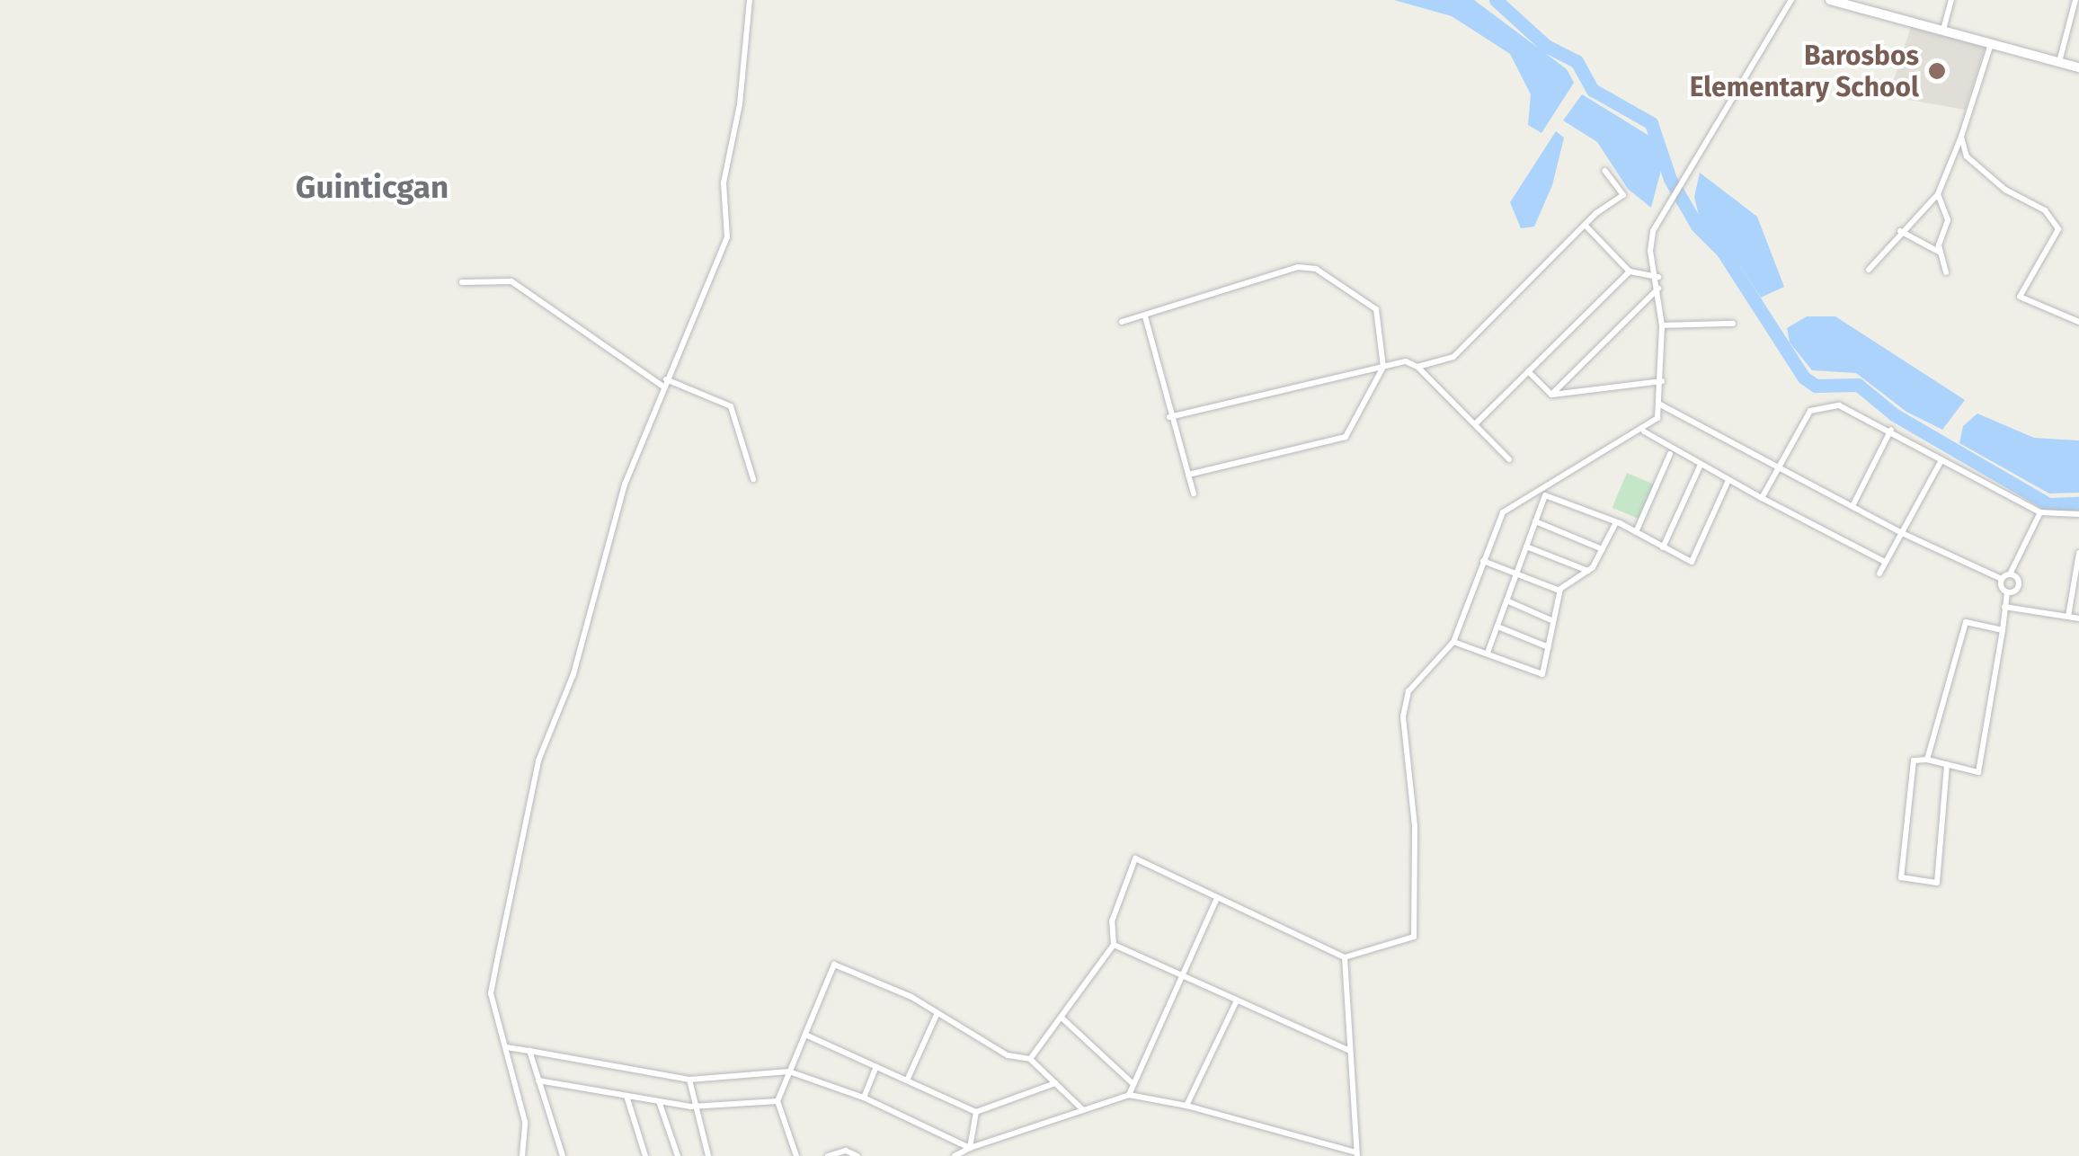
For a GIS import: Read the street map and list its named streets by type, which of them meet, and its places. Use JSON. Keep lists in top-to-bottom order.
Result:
{
  "districts": ["Guinticgan"],
  "places": ["Barosbos Elementary School"]
}
